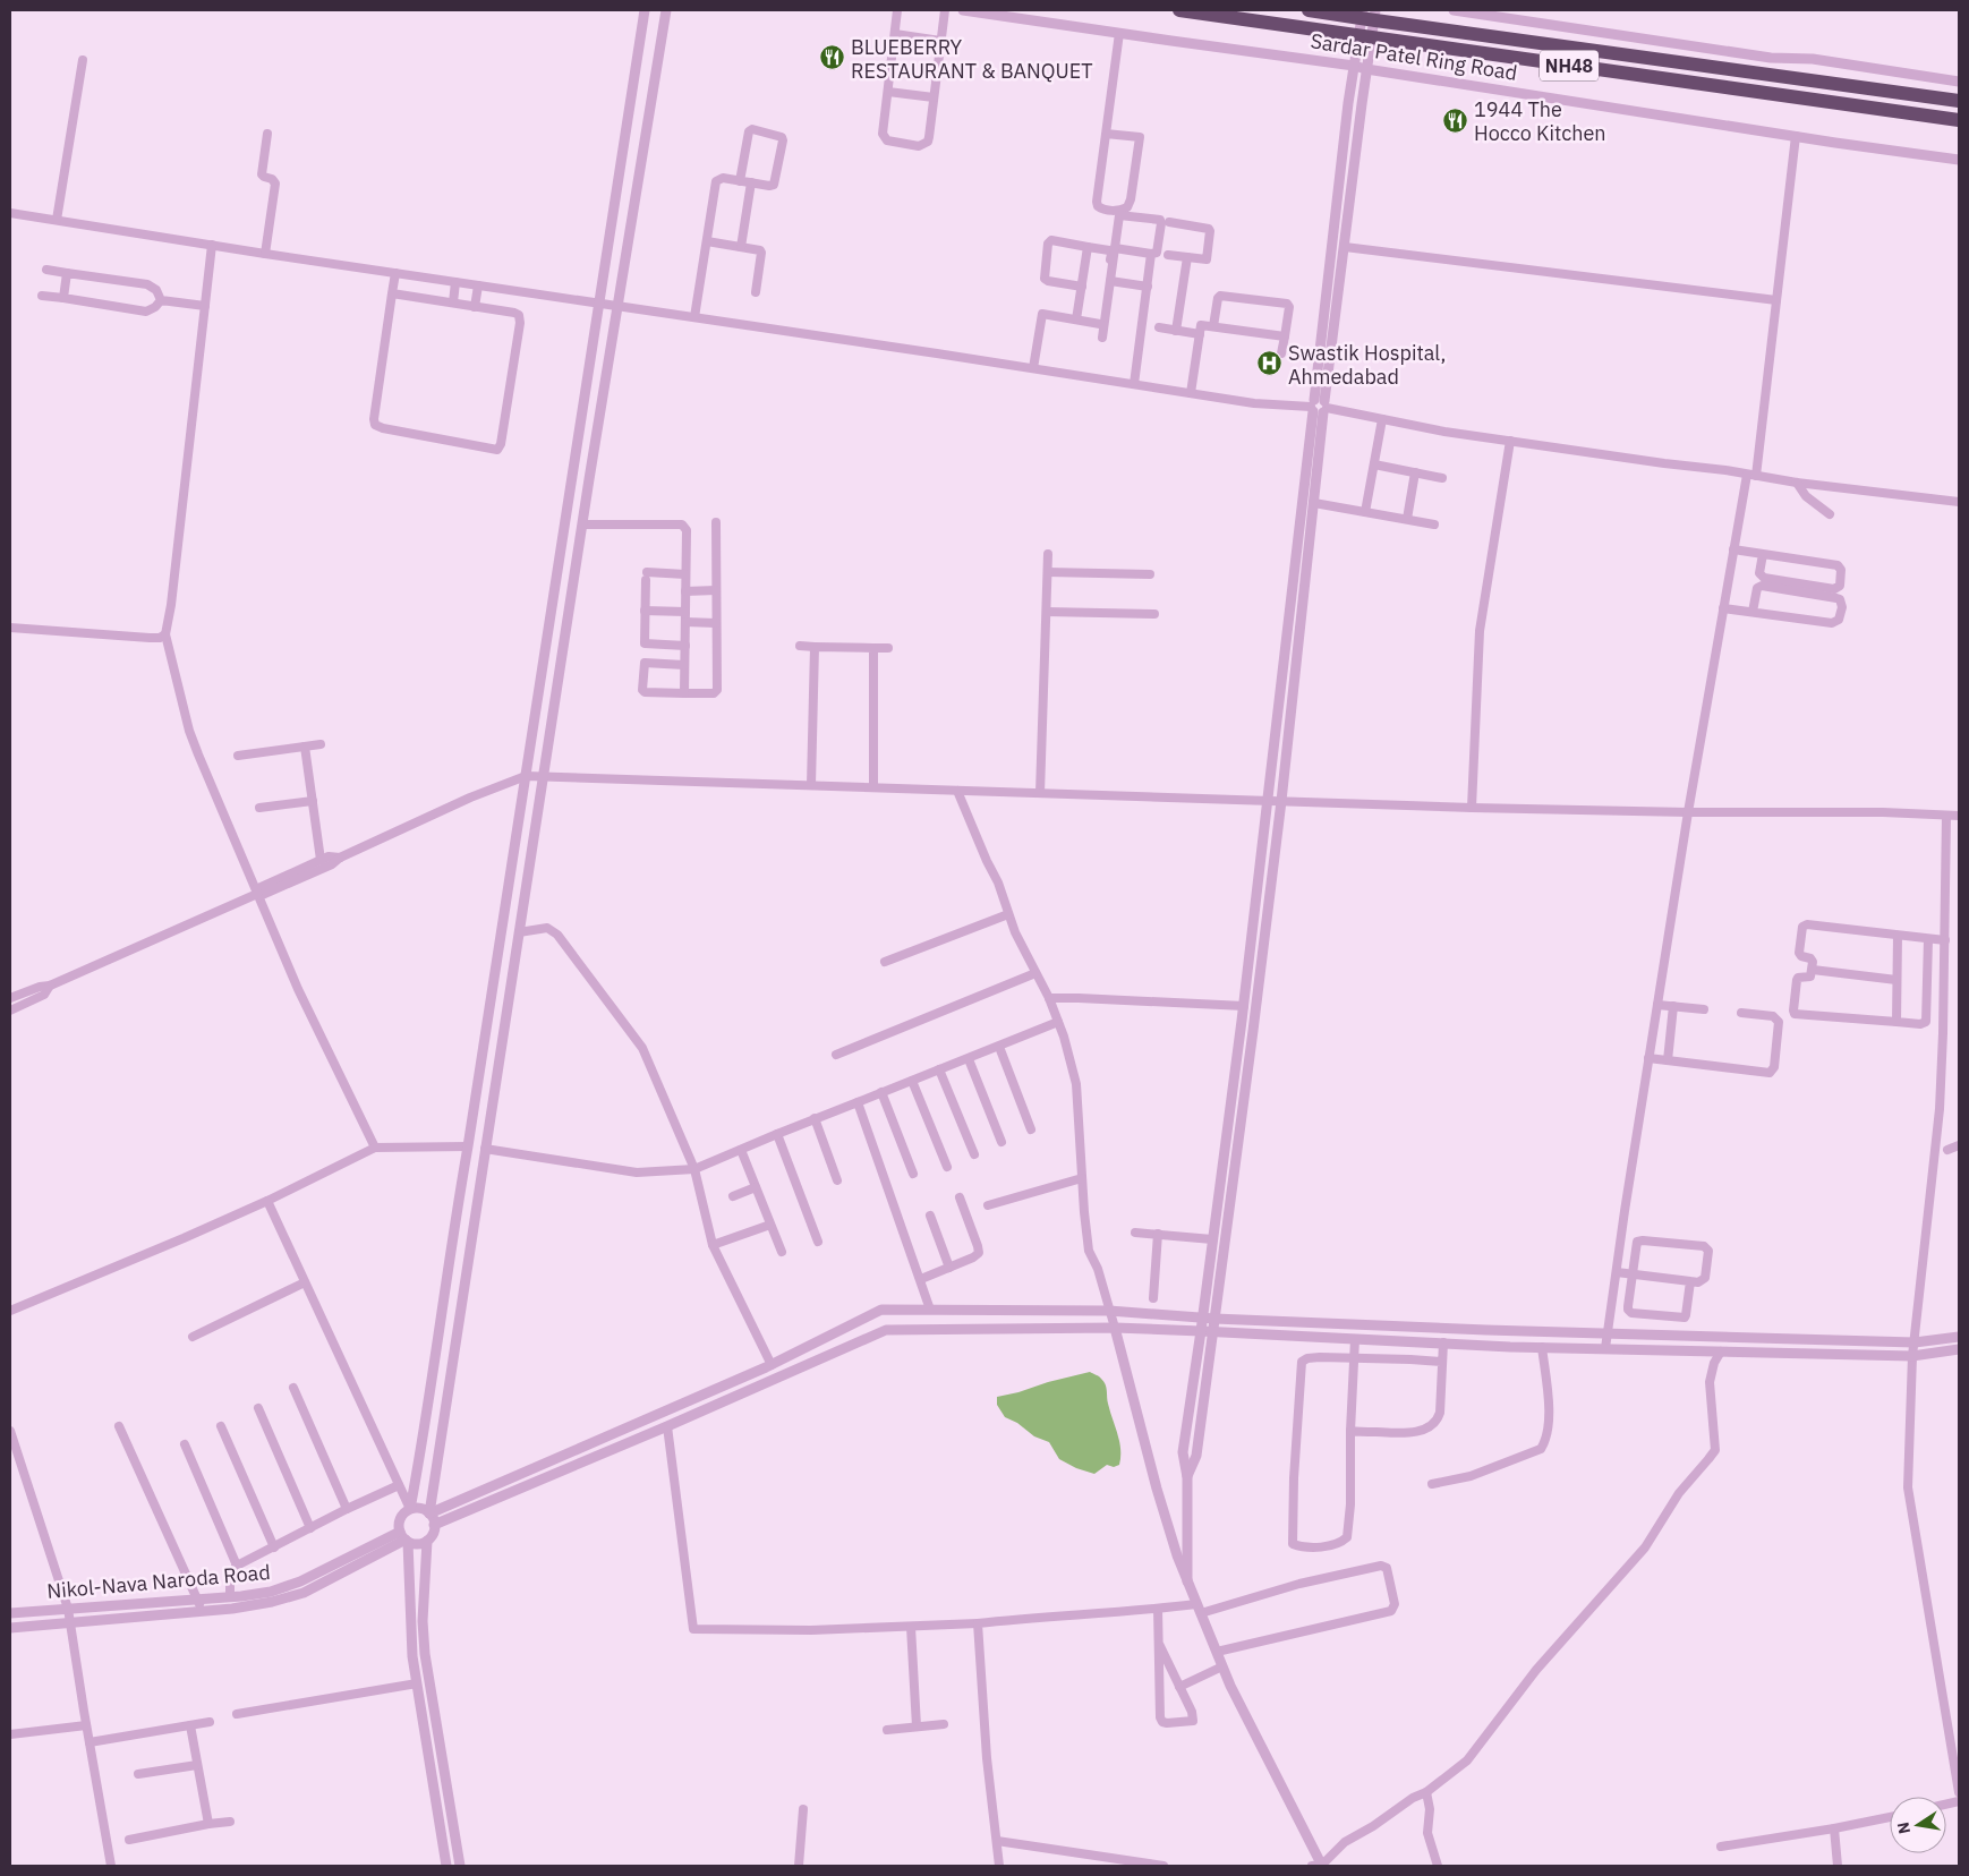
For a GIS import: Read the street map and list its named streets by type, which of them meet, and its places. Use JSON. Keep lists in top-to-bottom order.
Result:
{
  "streets": {
    "highway": ["Sardar Patel Ring Road", "NH48"],
    "street": ["Nikol-Nava Naroda Road"]
  },
  "places": {
    "restaurant": ["BLUEBERRY RESTAURANT & BANQUET", "1944 The Hocco Kitchen"],
    "hospital": ["Swastik Hospital, Ahmedabad"]
  },
  "north": "left"
}
